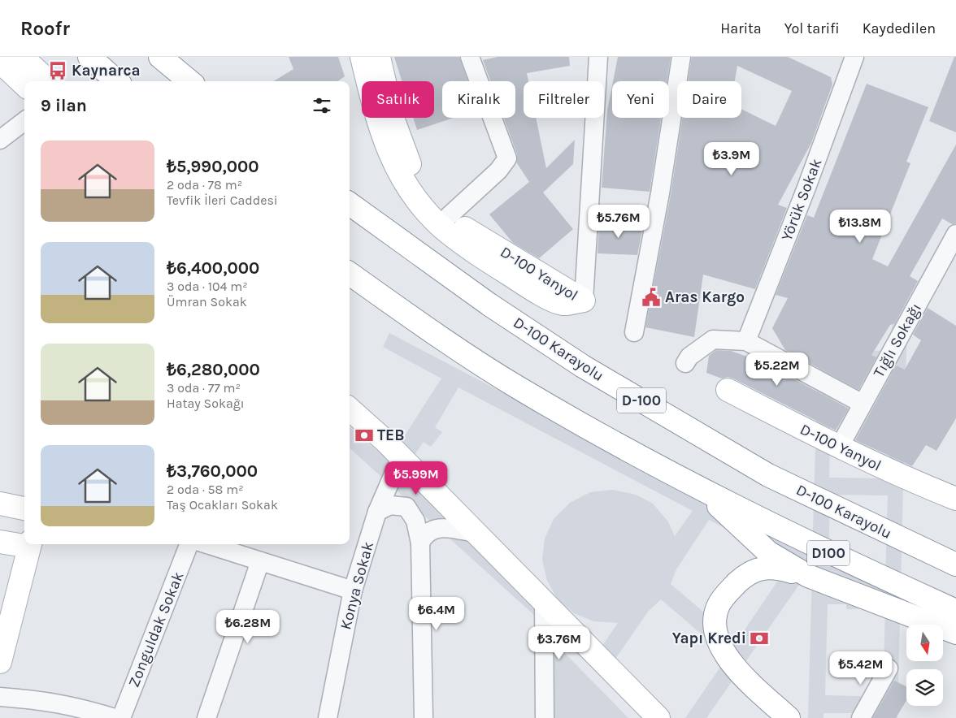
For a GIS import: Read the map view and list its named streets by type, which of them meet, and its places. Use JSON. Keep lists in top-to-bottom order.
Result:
{
  "streets": {
    "main road": [
      "D-100 Yanyol",
      "D-100 Karayolu",
      "D-100",
      "D100"
    ],
    "street": [
      "Yörük Sokak",
      "Tığlı Sokağı",
      "Konya Sokak",
      "Zonguldak Sokak"
    ]
  },
  "crossings": [
    ["D-100 Yanyol", "Tığlı Sokağı"]
  ],
  "places": {
    "bus stop": ["Kaynarca"],
    "public building": ["Aras Kargo"],
    "bank": ["TEB", "Yapı Kredi"]
  },
  "north": "bottom",
  "page": {
    "header": "Roofr",
    "nav": ["Harita", "Yol tarifi", "Kaydedilen"],
    "chip": [
      "Satılık",
      "Kiralık",
      "Filtreler",
      "Yeni",
      "Daire"
    ],
    "heading": "9 ilan",
    "list": [
      {
        "name": "₺5,990,000",
        "note": "2 oda · 78 m² · Tevfik İleri Caddesi"
      },
      {
        "name": "₺6,400,000",
        "note": "3 oda · 104 m² · Ümran Sokak"
      },
      {
        "name": "₺6,280,000",
        "note": "3 oda · 77 m² · Hatay Sokağı"
      },
      {
        "name": "₺3,760,000",
        "note": "2 oda · 58 m² · Taş Ocakları Sokak"
      }
    ],
    "price": [
      "₺3.9M",
      "₺5.76M",
      "₺13.8M",
      "₺5.22M",
      "₺5.99M",
      "₺6.4M",
      "₺6.28M",
      "₺3.76M",
      "₺5.42M"
    ]
  }
}
